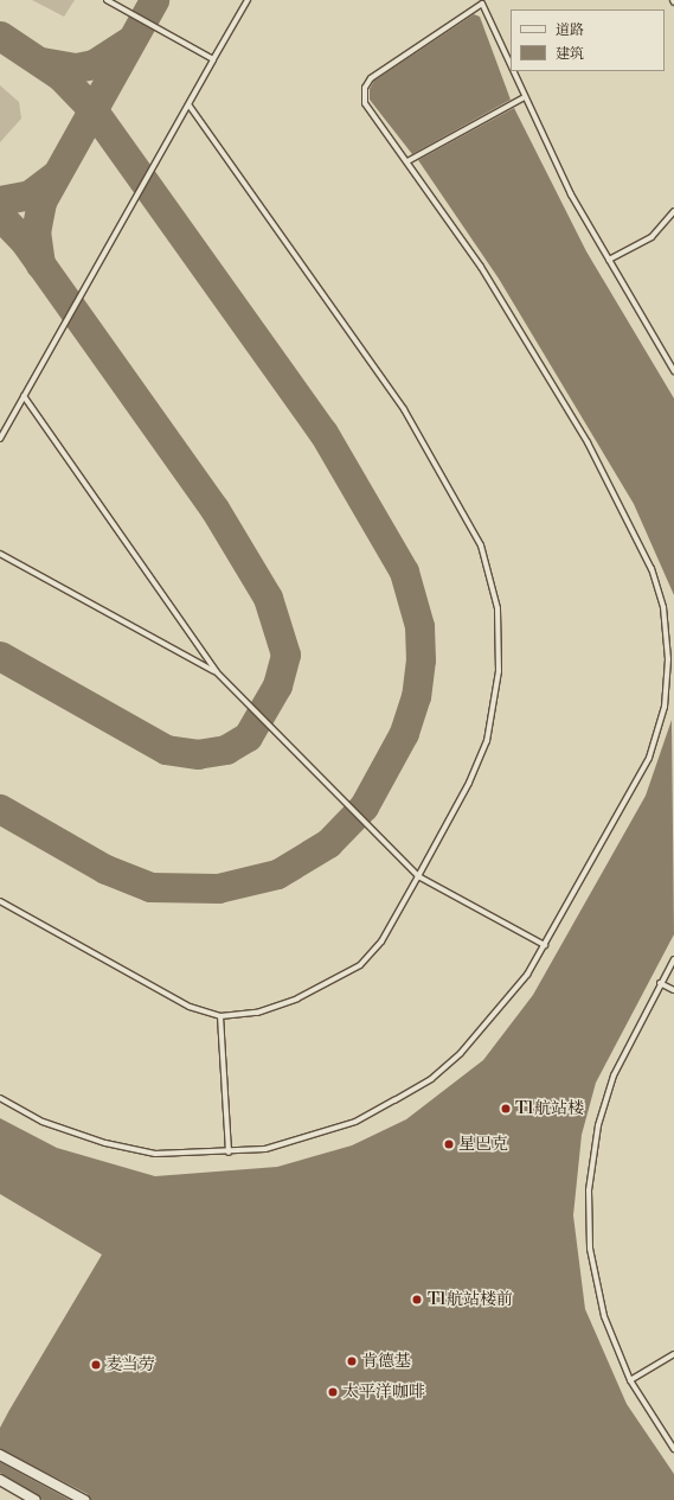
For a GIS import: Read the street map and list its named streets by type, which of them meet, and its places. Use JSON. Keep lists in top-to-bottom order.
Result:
{
  "places": [
    "T1航站楼",
    "星巴克",
    "T1航站楼前",
    "肯德基",
    "麦当劳",
    "太平洋咖啡"
  ],
  "legend": ["道路", "建筑"]
}
